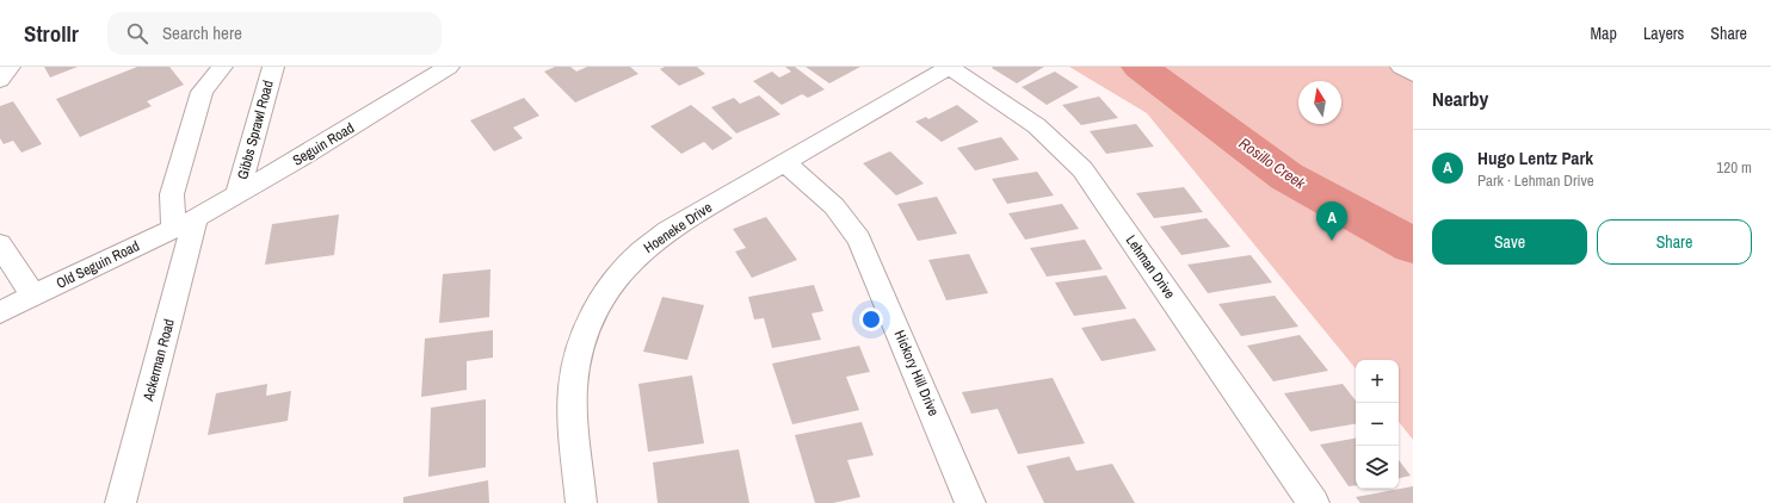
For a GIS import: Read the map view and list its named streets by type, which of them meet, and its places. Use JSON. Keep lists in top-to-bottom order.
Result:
{
  "streets": {
    "street": [
      "Gibbs Sprawl Road",
      "Seguin Road",
      "Hoeneke Drive",
      "Old Seguin Road",
      "Lehman Drive",
      "Ackerman Road",
      "Hickory Hill Drive"
    ]
  },
  "crossings": [
    ["Gibbs Sprawl Road", "Seguin Road"],
    ["Seguin Road", "Old Seguin Road"],
    ["Seguin Road", "Ackerman Road"],
    ["Hoeneke Drive", "Lehman Drive"],
    ["Hoeneke Drive", "Hickory Hill Drive"],
    ["Old Seguin Road", "Ackerman Road"]
  ],
  "water": ["Rosillo Creek"],
  "north": "top",
  "page": {
    "header": "Strollr",
    "search": "Search here",
    "nav": ["Map", "Layers", "Share"],
    "heading": "Nearby",
    "list": [
      {
        "mark": "A",
        "name": "Hugo Lentz Park",
        "note": "Park · Lehman Drive",
        "value": "120 m"
      }
    ],
    "pins": "A",
    "buttons": ["Save", "Share"],
    "map_buttons": ["+", "−"]
  }
}
